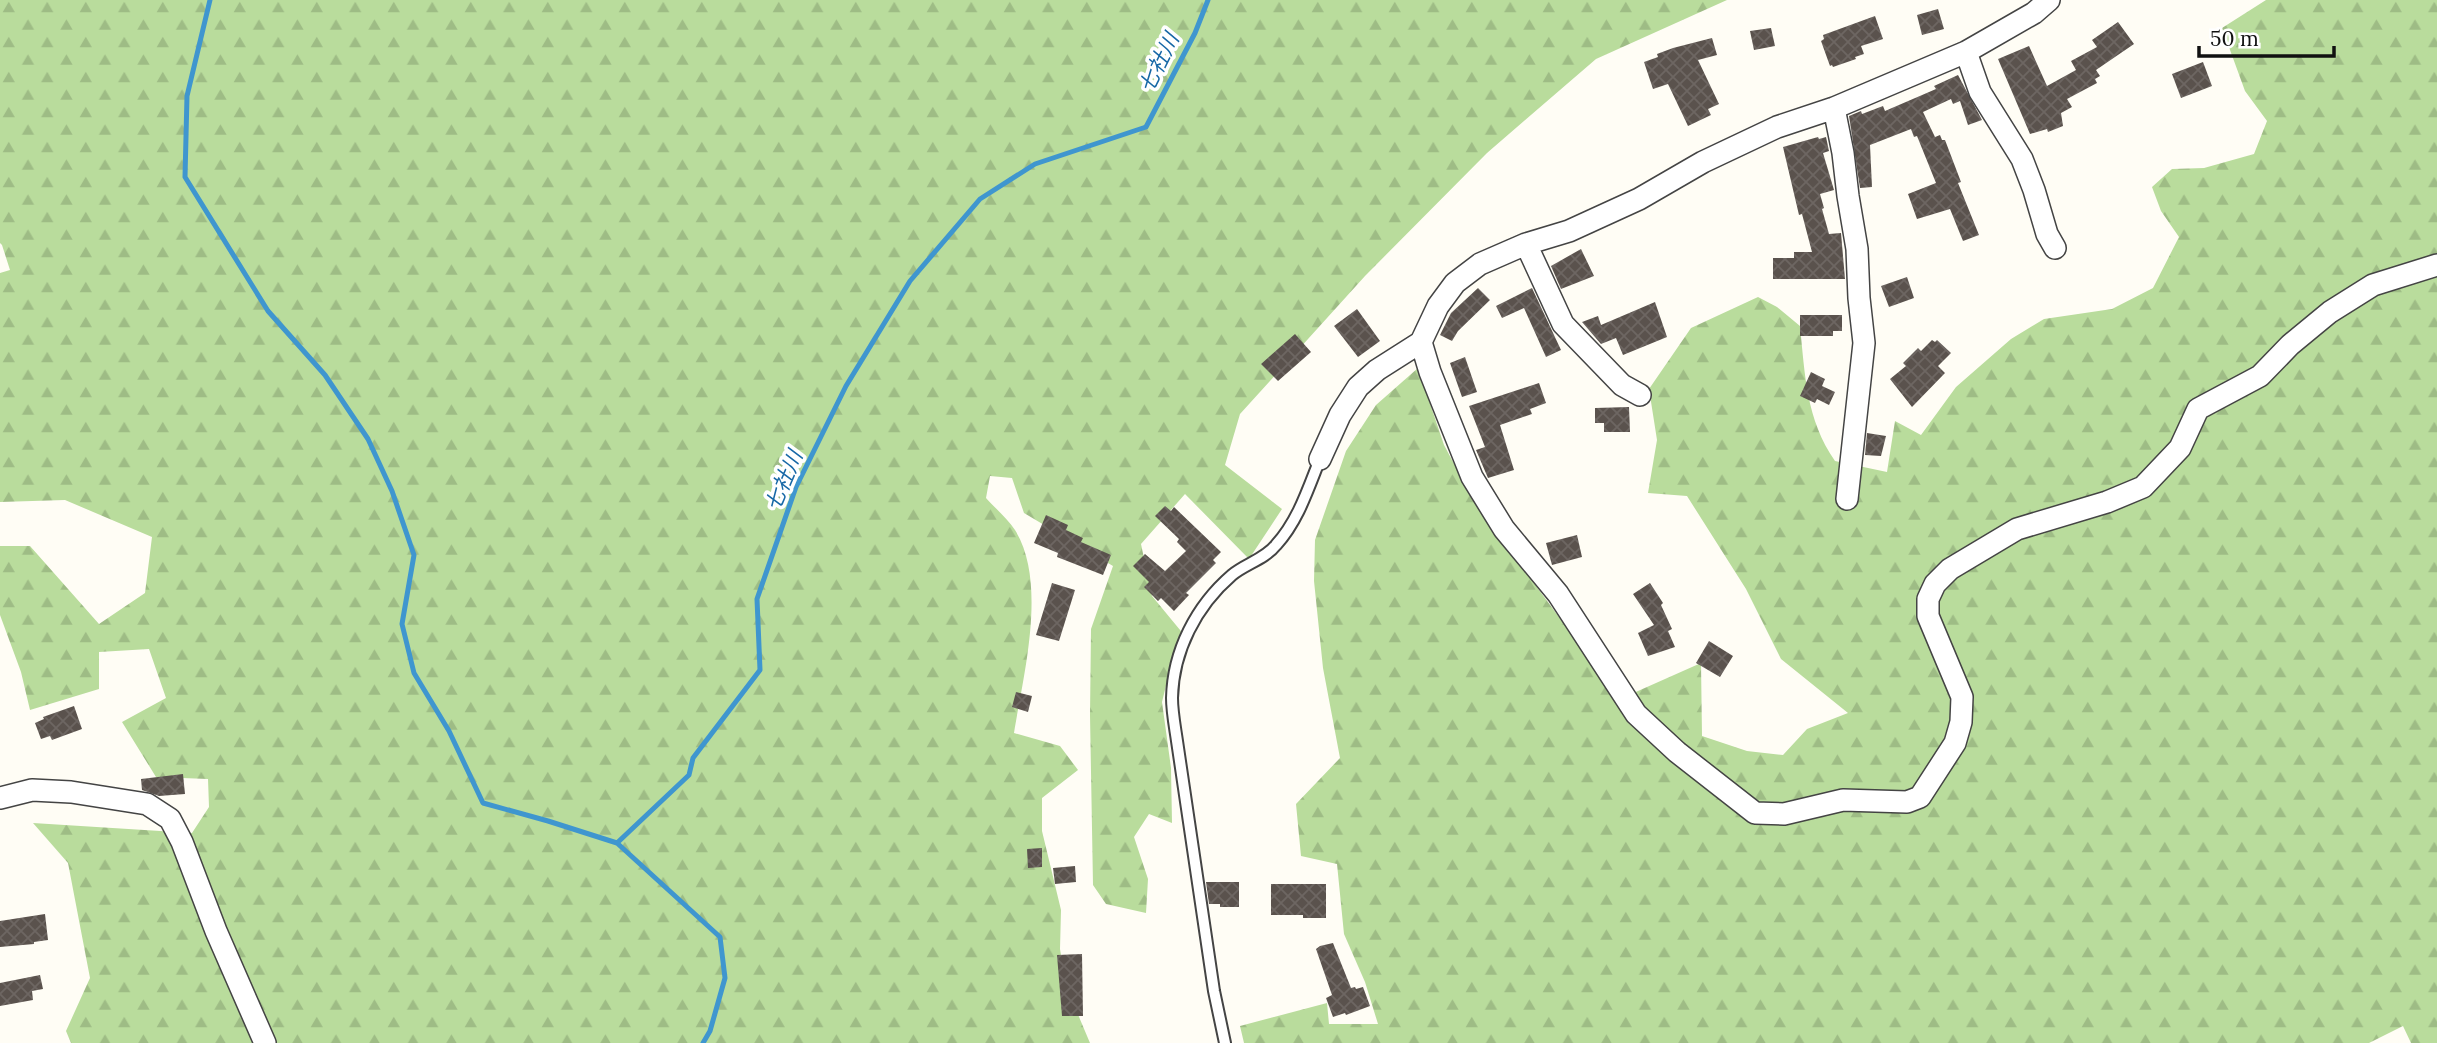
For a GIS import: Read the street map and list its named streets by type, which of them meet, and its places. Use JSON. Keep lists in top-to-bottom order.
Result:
{
  "water": ["七社川"],
  "scale_bar": "50 m"
}
